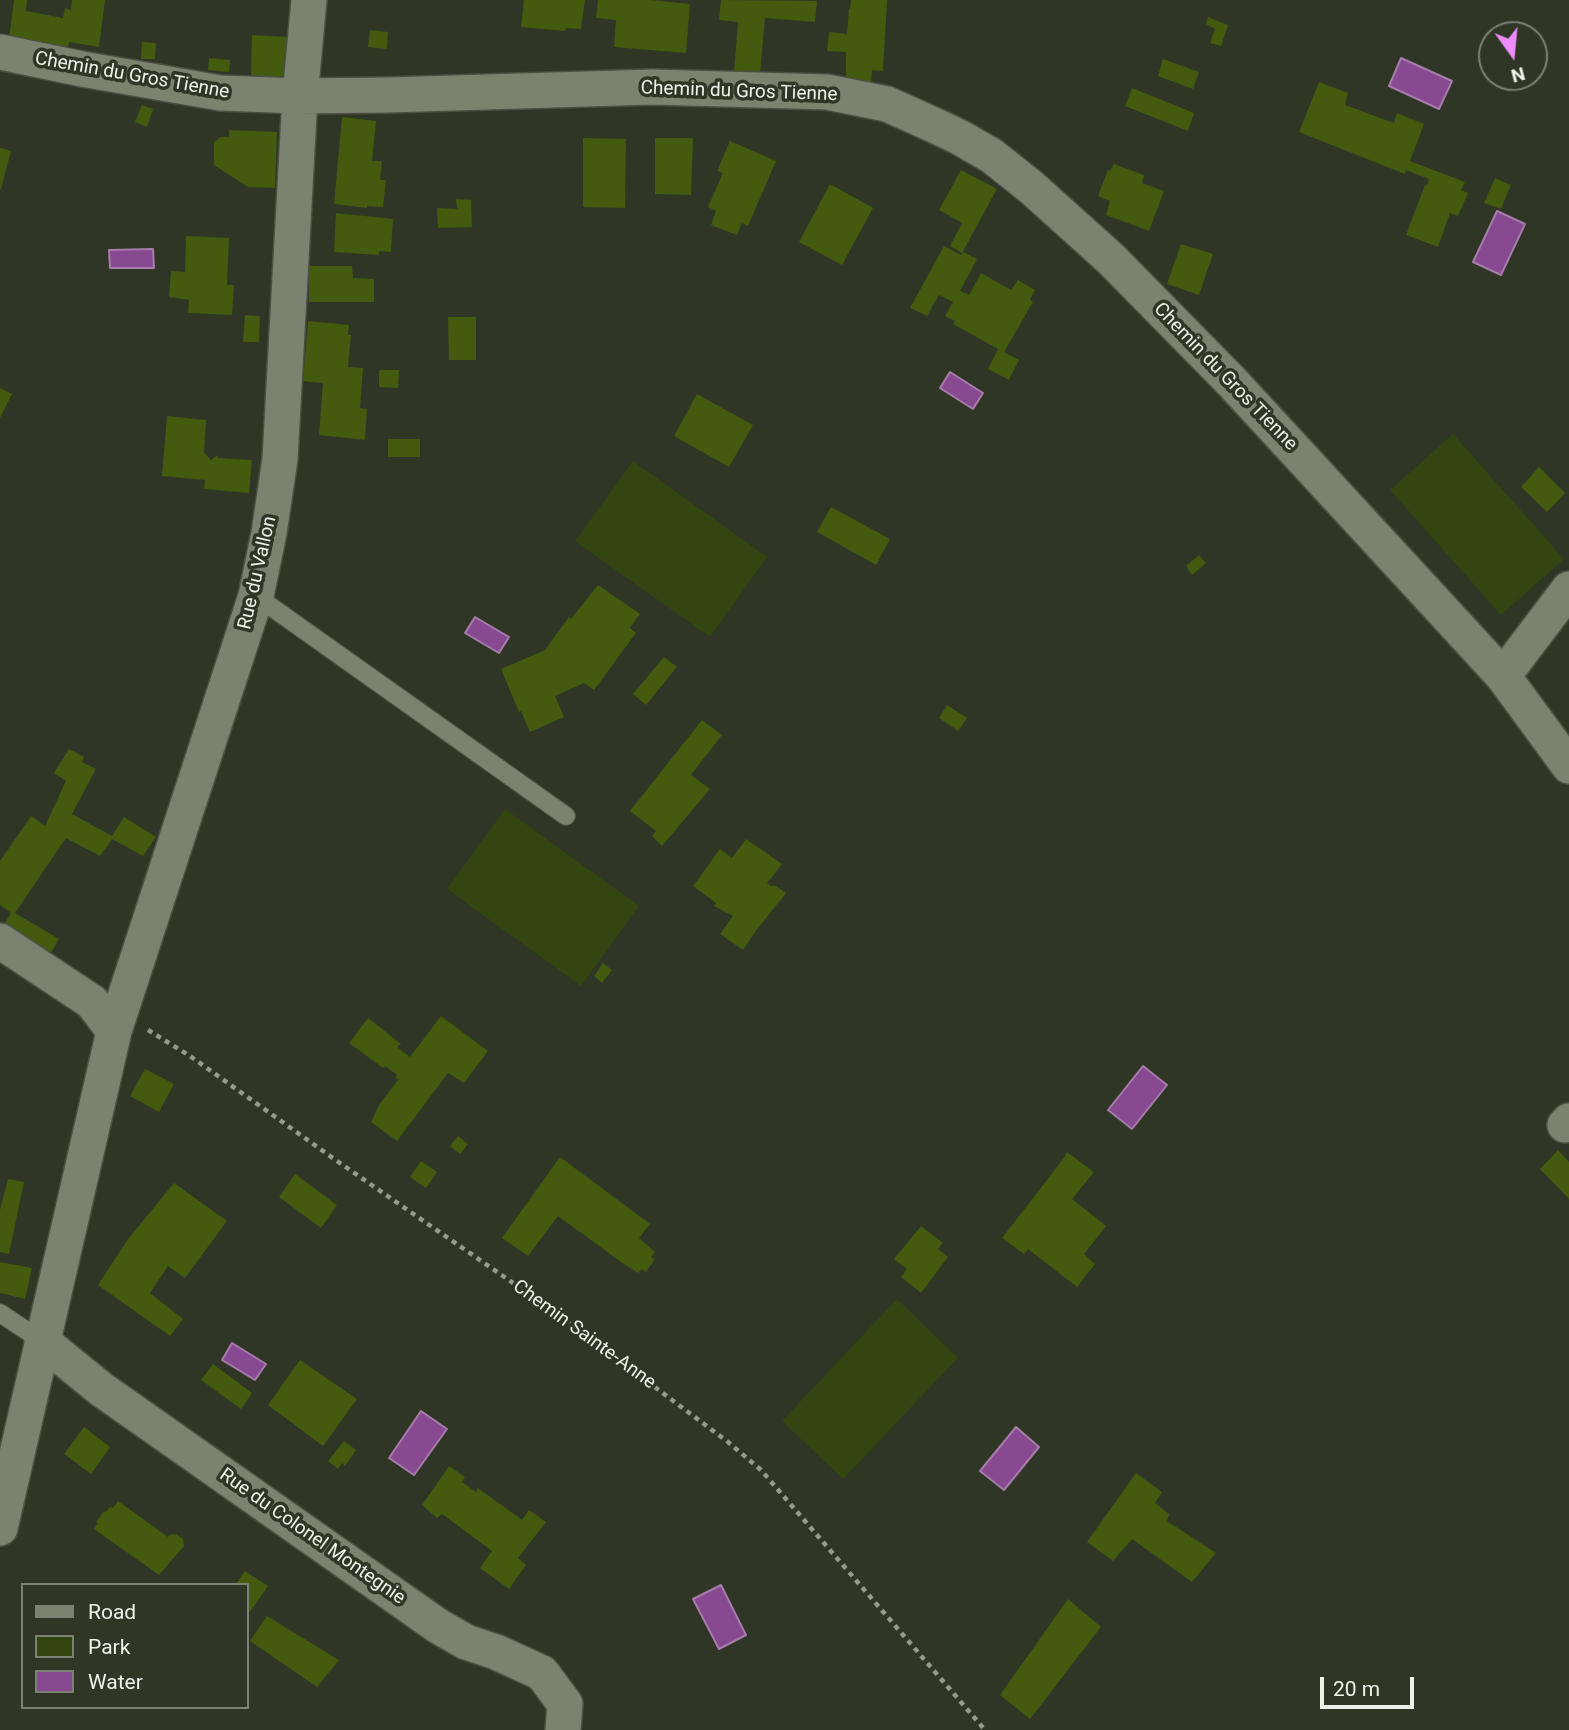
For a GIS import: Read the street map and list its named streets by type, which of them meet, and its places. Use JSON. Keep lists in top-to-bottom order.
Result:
{
  "streets": {
    "street": ["Chemin du Gros Tienne", "Rue du Vallon", "Rue du Colonel Montegnie"],
    "path": ["Chemin Sainte-Anne"]
  },
  "crossings": [
    ["Chemin du Gros Tienne", "Rue du Vallon"],
    ["Rue du Vallon", "Chemin Sainte-Anne"]
  ],
  "legend": ["Road", "Park", "Water"],
  "scale_bar": "20 m",
  "north": "bottom"
}
